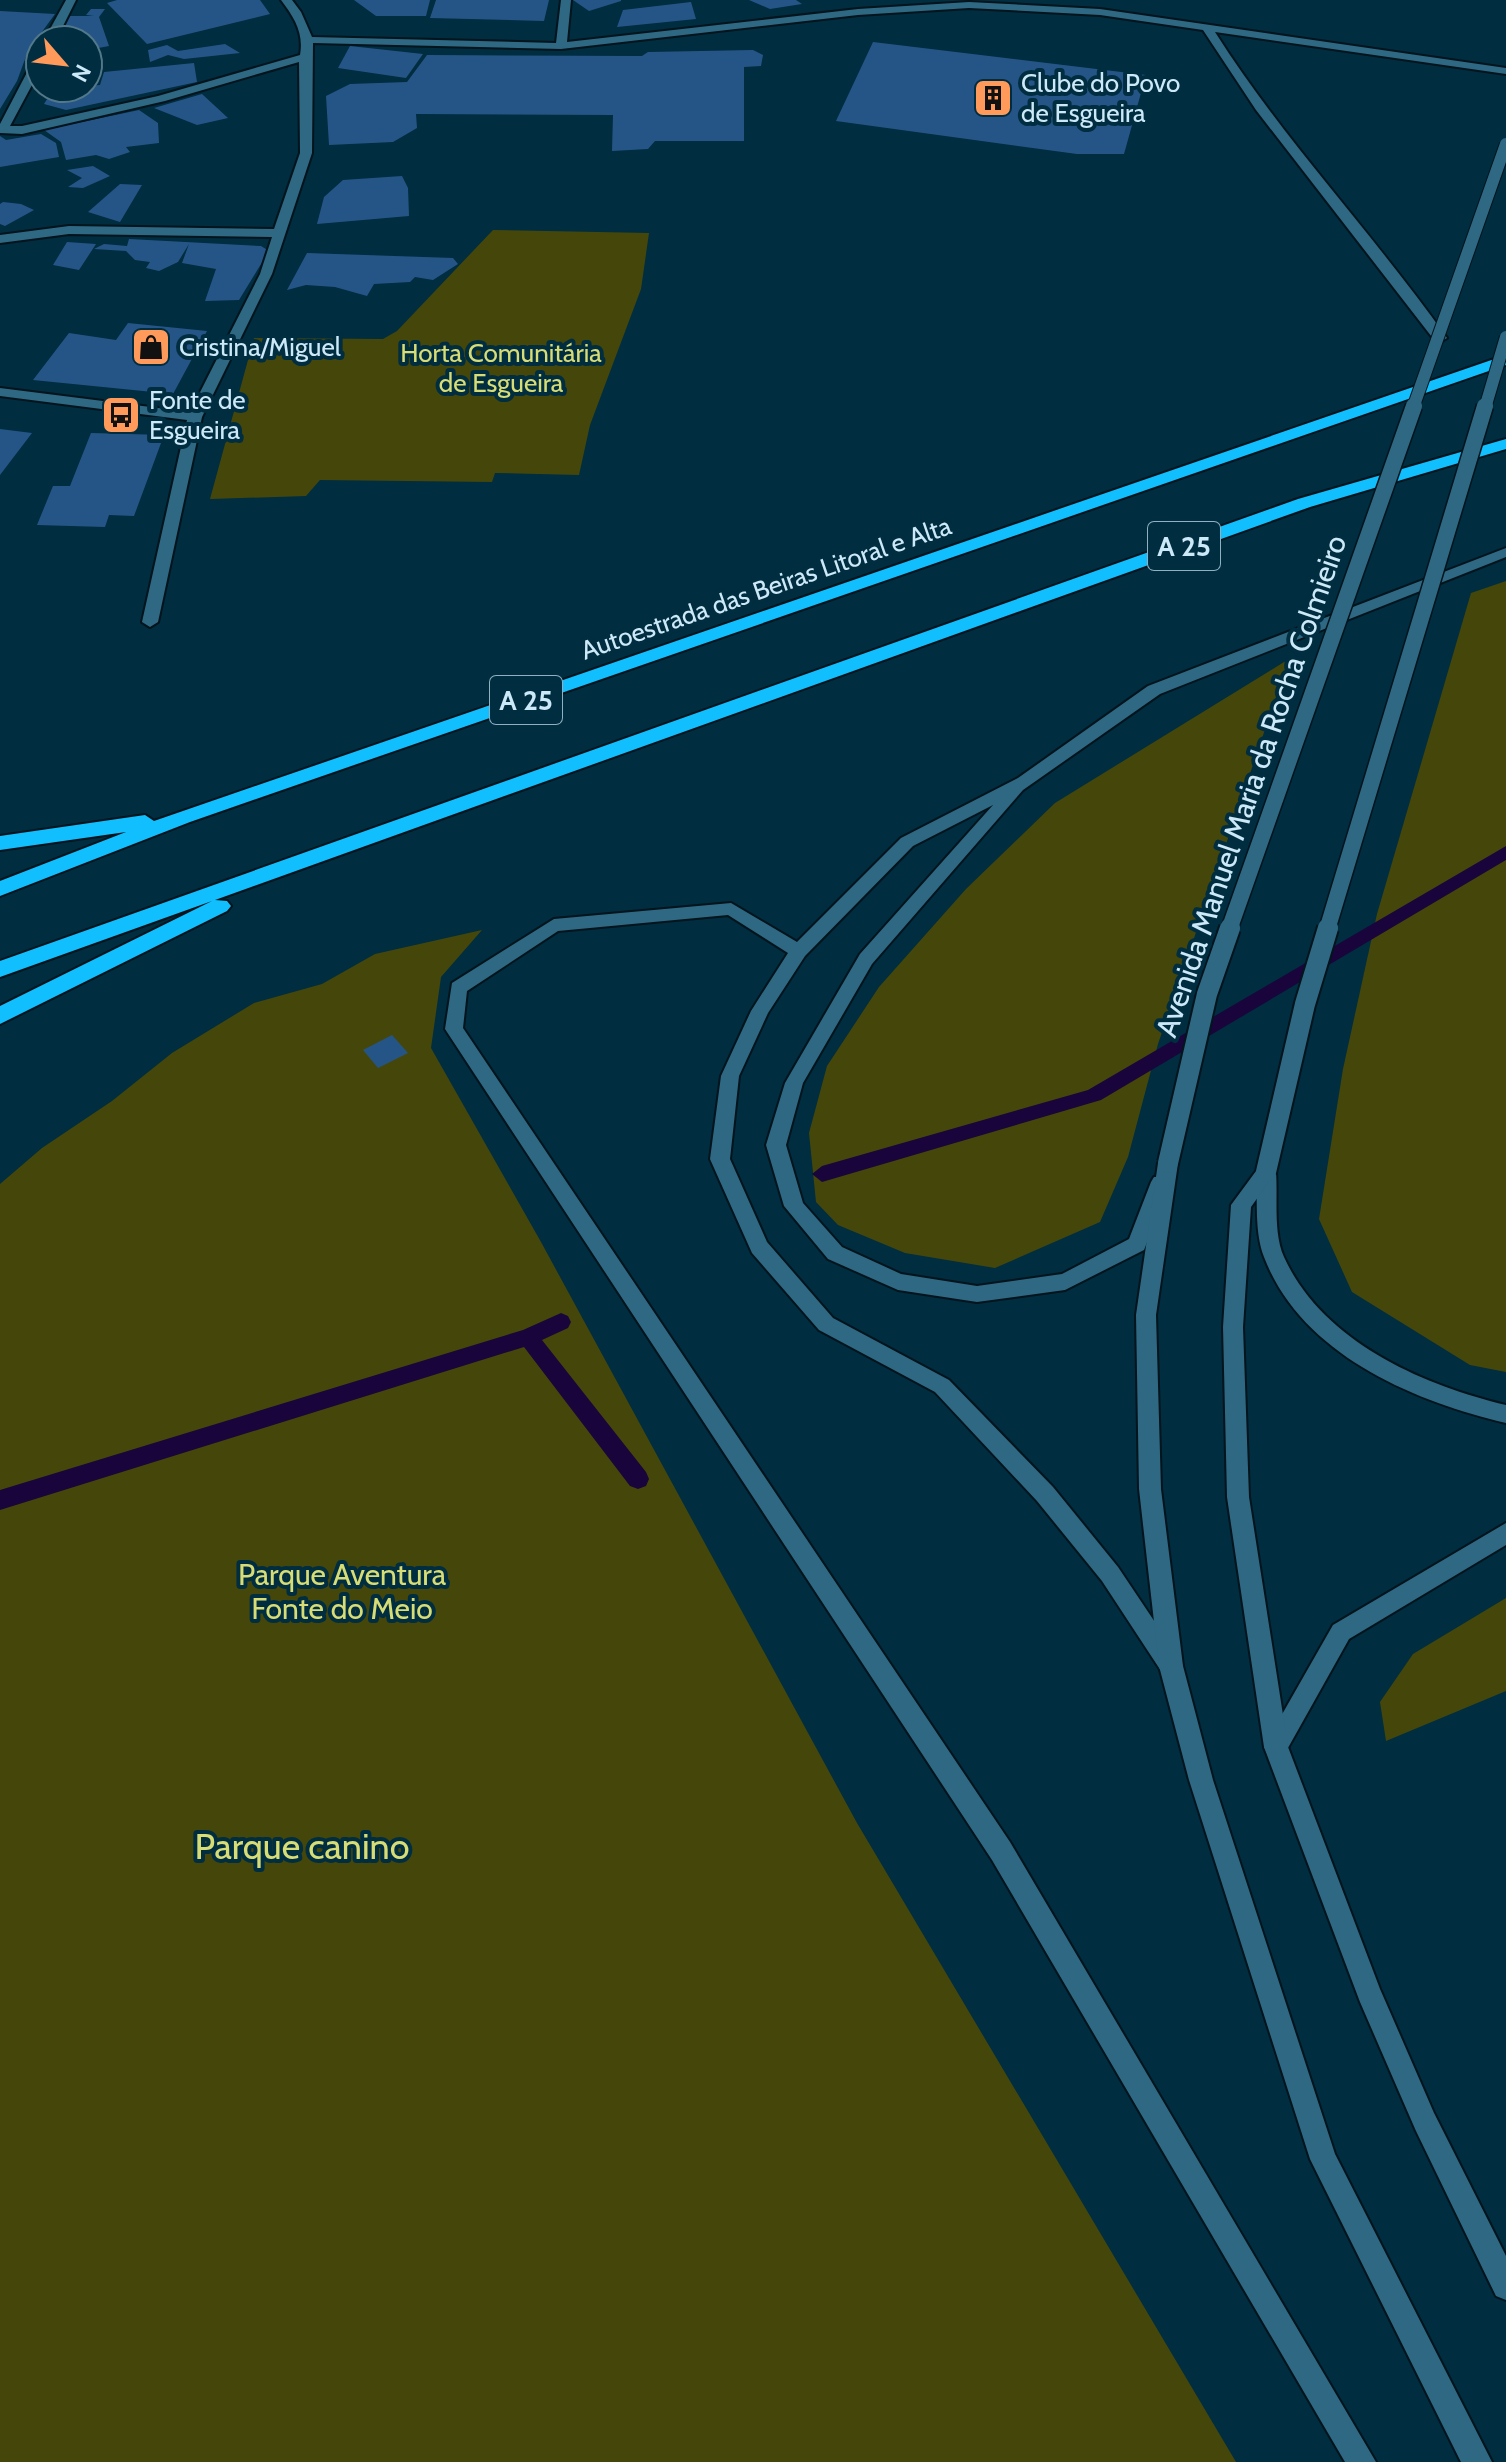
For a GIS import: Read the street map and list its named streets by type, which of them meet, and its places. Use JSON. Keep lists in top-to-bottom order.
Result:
{
  "streets": {
    "highway": ["A 25", "Autoestrada das Beiras Litoral e Alta"],
    "street": ["Avenida Manuel Maria da Rocha Colmieiro"]
  },
  "parks": ["Horta Comunitária de Esgueira", "Parque Aventura Fonte do Meio", "Parque canino"],
  "places": {
    "building": ["Clube do Povo de Esgueira"],
    "shop": ["Cristina/Miguel"],
    "bus stop": ["Fonte de Esgueira"]
  },
  "north": "bottom right"
}
